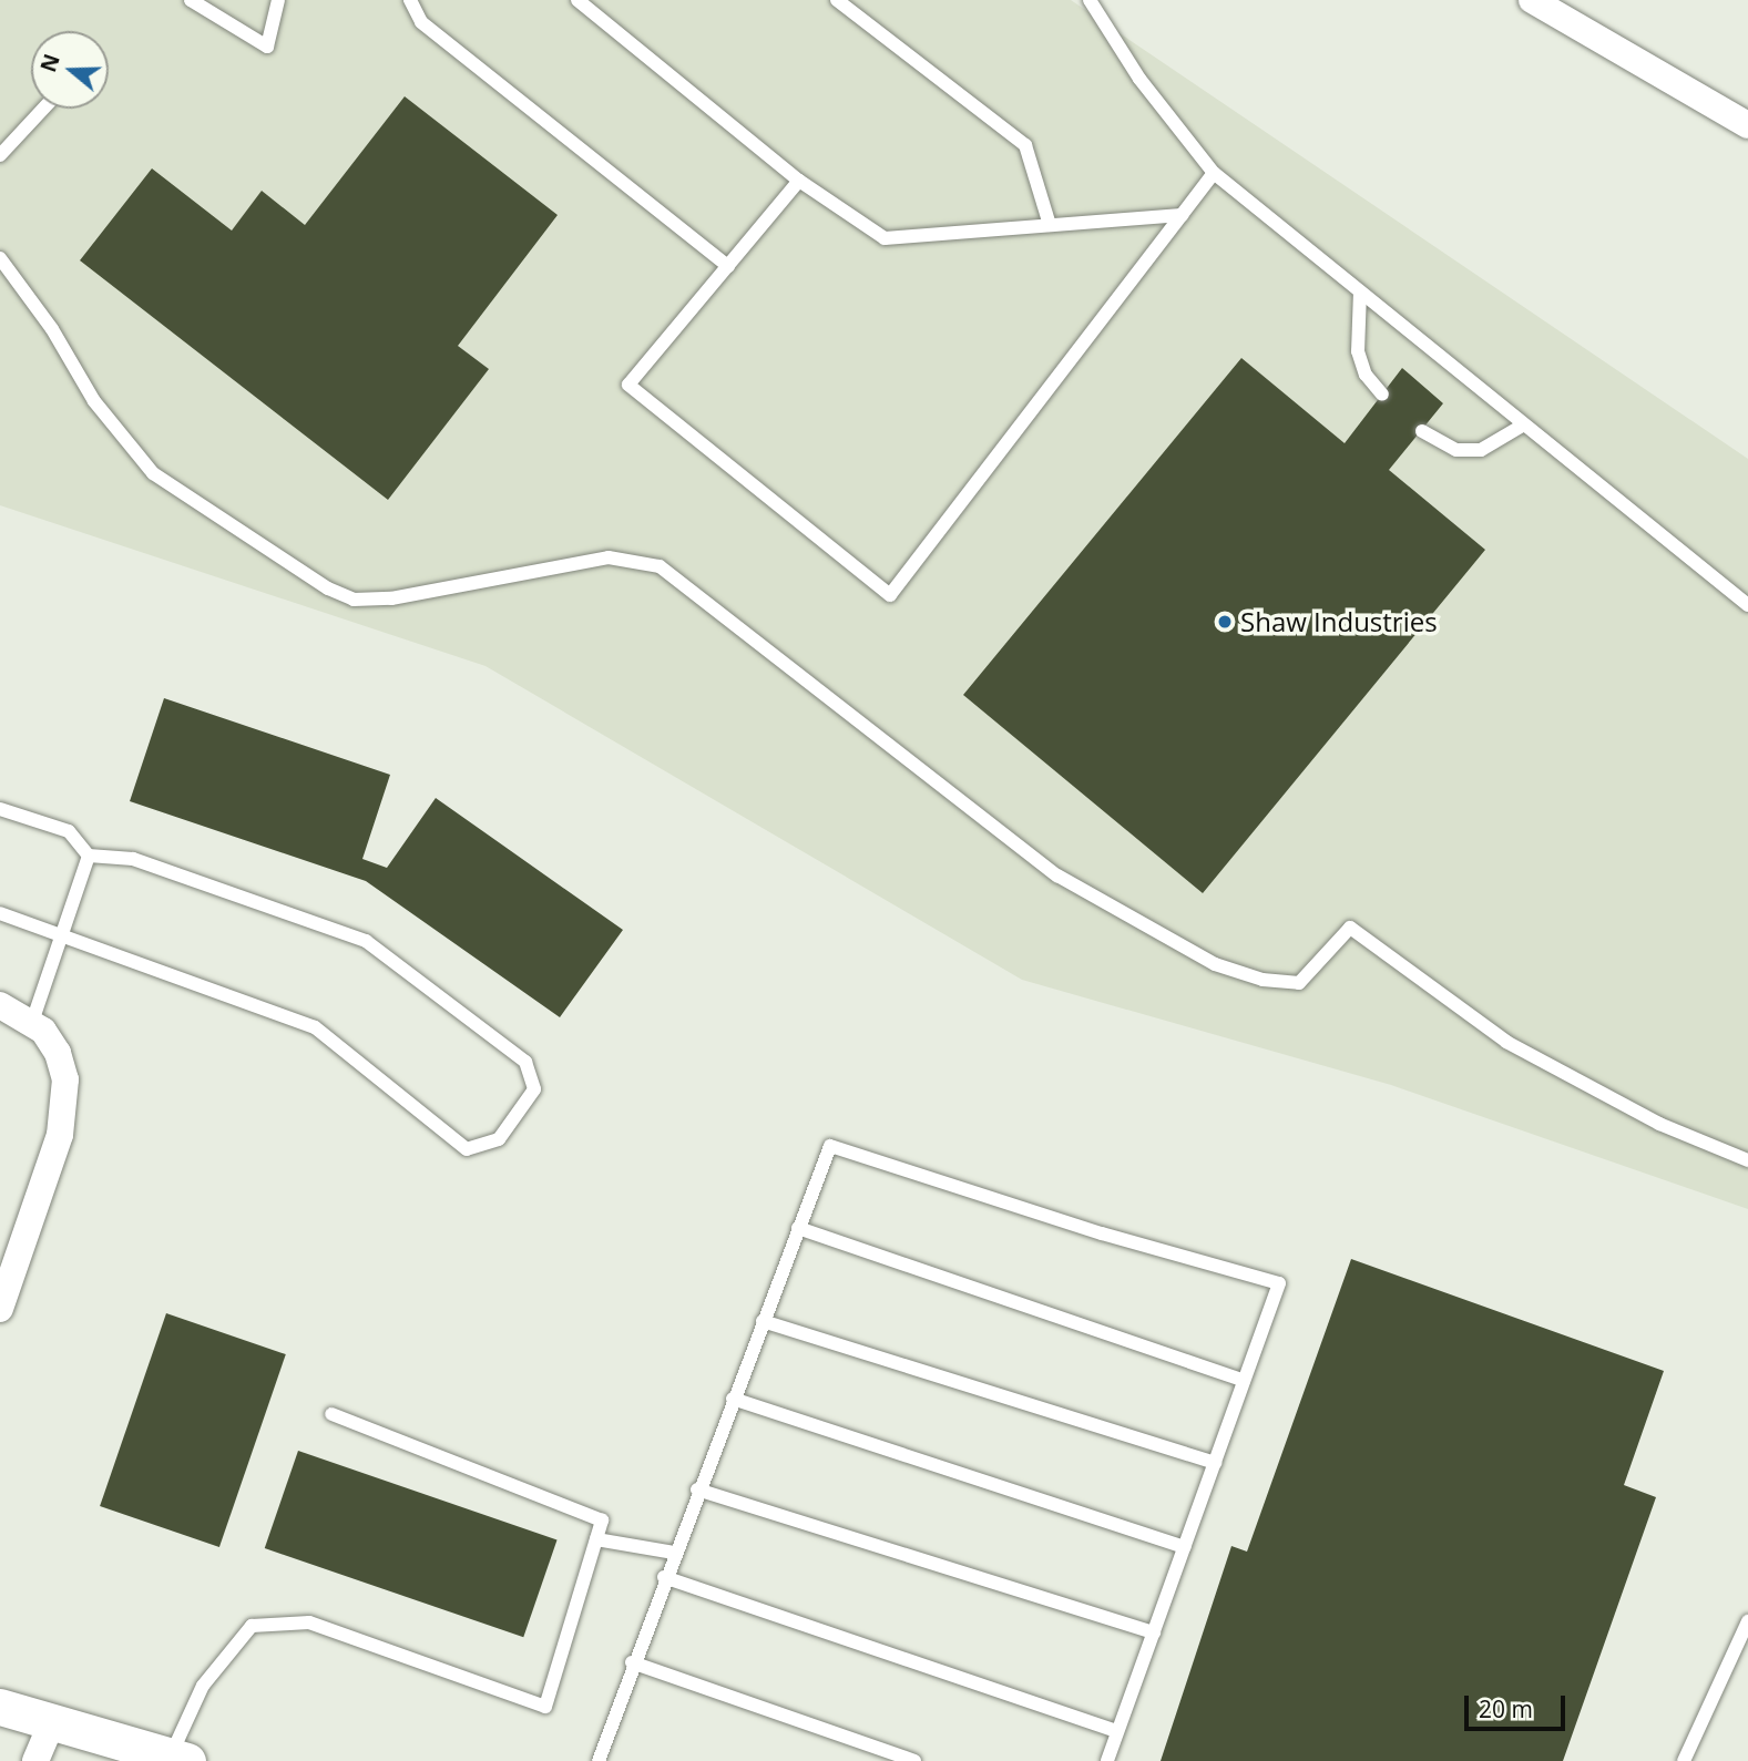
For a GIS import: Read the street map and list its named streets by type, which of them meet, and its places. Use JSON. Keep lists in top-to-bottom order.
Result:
{
  "places": ["Shaw Industries"],
  "scale_bar": "20 m",
  "north": "left"
}
